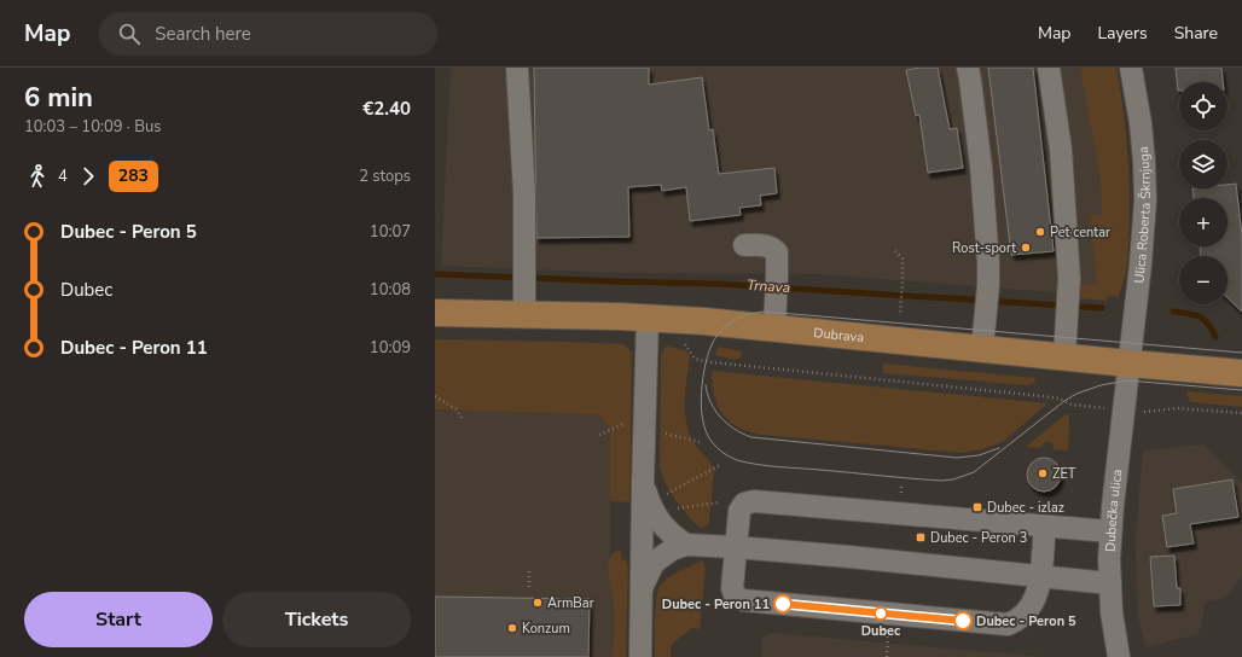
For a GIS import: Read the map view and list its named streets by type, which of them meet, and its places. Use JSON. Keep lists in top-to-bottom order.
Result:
{
  "streets": {
    "main road": ["Dubrava"],
    "street": ["Ulica Roberta Škrnjuga", "Dubečka ulica"]
  },
  "crossings": [
    ["Ulica Roberta Škrnjuga", "Dubrava"],
    ["Ulica Roberta Škrnjuga", "Dubečka ulica"],
    ["Dubrava", "Dubečka ulica"]
  ],
  "water": ["Trnava"],
  "places": {
    "other": [
      "Pet centar",
      "Rost-sport",
      "ZET",
      "ArmBar",
      "Dubec - Peron 11",
      "Dubec",
      "Dubec - Peron 5",
      "Konzum"
    ],
    "transit": ["Dubec - izlaz", "Dubec - Peron 3"]
  },
  "lines": ["bus line 283"],
  "page": {
    "header": "Map",
    "search": "Search here",
    "nav": ["Map", "Layers", "Share"],
    "heading": ["6 min", "10:03 – 10:09 · Bus", "€2.40"],
    "map_buttons": ["+", "−"],
    "legs": ["4", "283", "2 stops"],
    "list": [
      {
        "name": "Dubec - Peron 5",
        "value": "10:07"
      },
      {
        "name": "Dubec",
        "value": "10:08"
      },
      {
        "name": "Dubec - Peron 11",
        "value": "10:09"
      }
    ],
    "buttons": ["Start", "Tickets"]
  }
}
